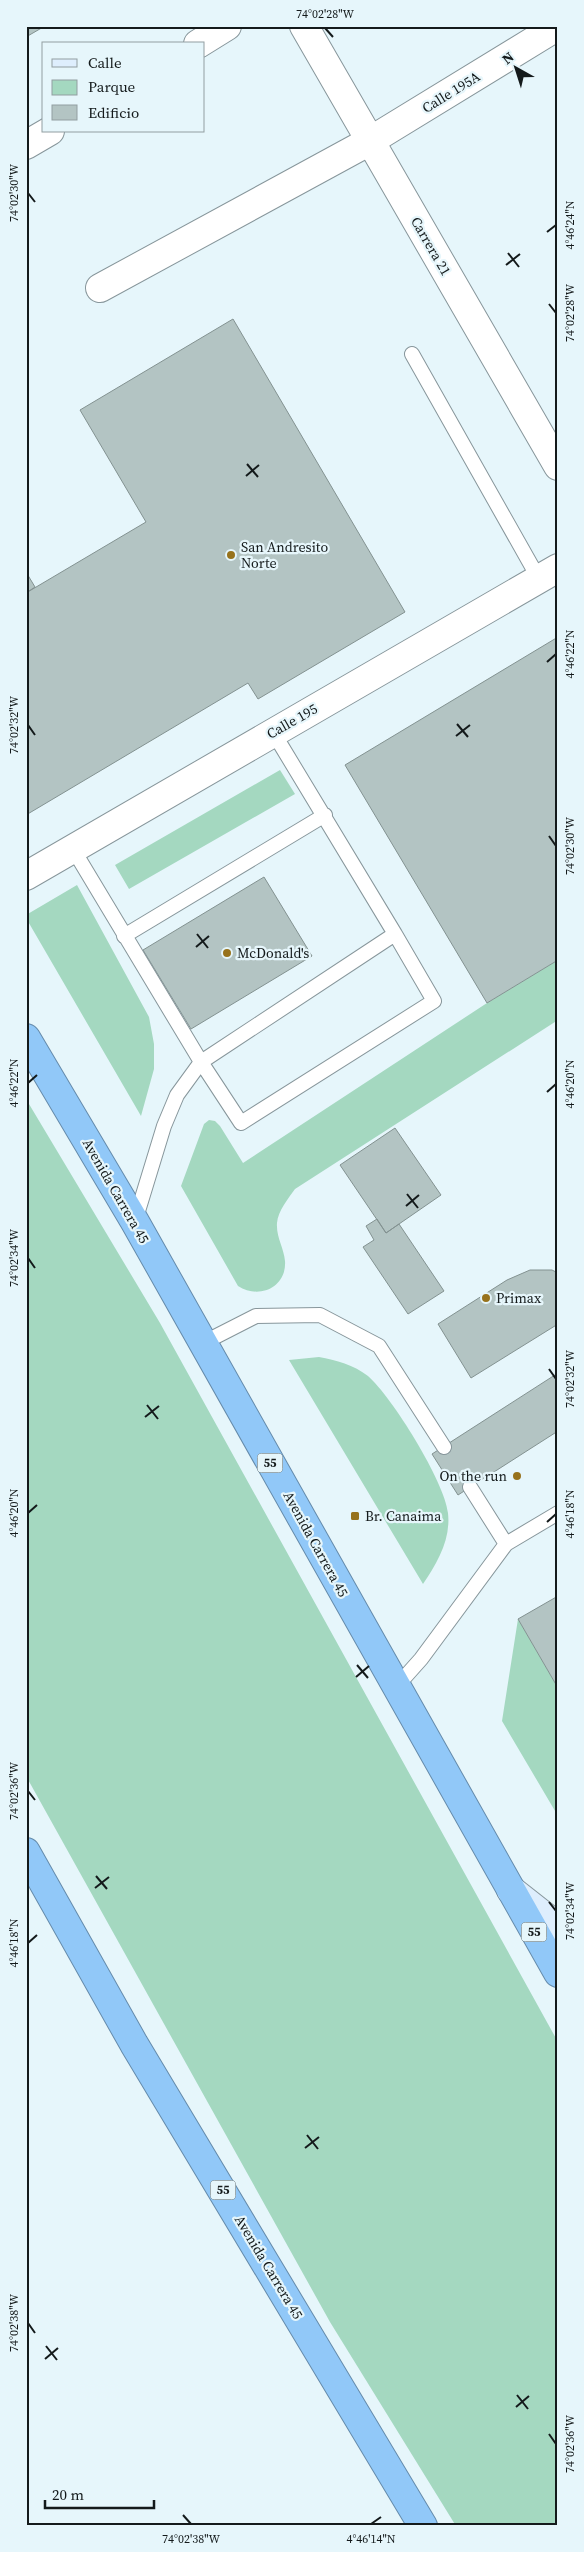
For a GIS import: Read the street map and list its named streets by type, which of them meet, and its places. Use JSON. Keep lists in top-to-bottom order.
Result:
{
  "streets": {
    "highway": ["Avenida Carrera 45", "55"],
    "street": ["Calle 195A", "Carrera 21", "Calle 195"]
  },
  "crossings": [
    ["Calle 195A", "Carrera 21"]
  ],
  "places": {
    "other": [
      "San Andresito Norte",
      "McDonald's",
      "Primax",
      "On the run"
    ],
    "transit": ["Br. Canaima"]
  },
  "legend": ["Calle", "Parque", "Edificio"],
  "scale_bar": "20 m",
  "north": "top left",
  "coordinates": [
    "74°02'28\"W",
    "74°02'30\"W",
    "4°46'24\"N",
    "4°46'22\"N",
    "74°02'32\"W",
    "4°46'20\"N",
    "74°02'34\"W",
    "4°46'18\"N",
    "74°02'36\"W",
    "74°02'38\"W",
    "4°46'14\"N"
  ]
}
